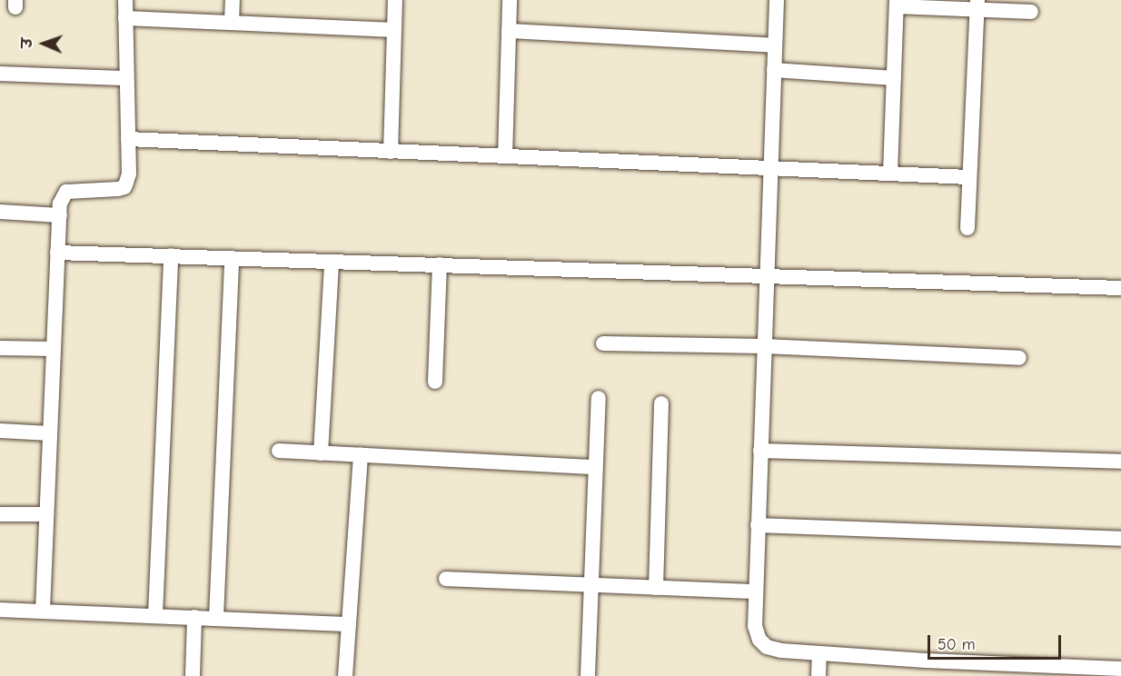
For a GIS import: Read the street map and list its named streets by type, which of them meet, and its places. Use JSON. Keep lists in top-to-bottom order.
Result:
{
  "scale_bar": "50 m",
  "north": "left"
}
